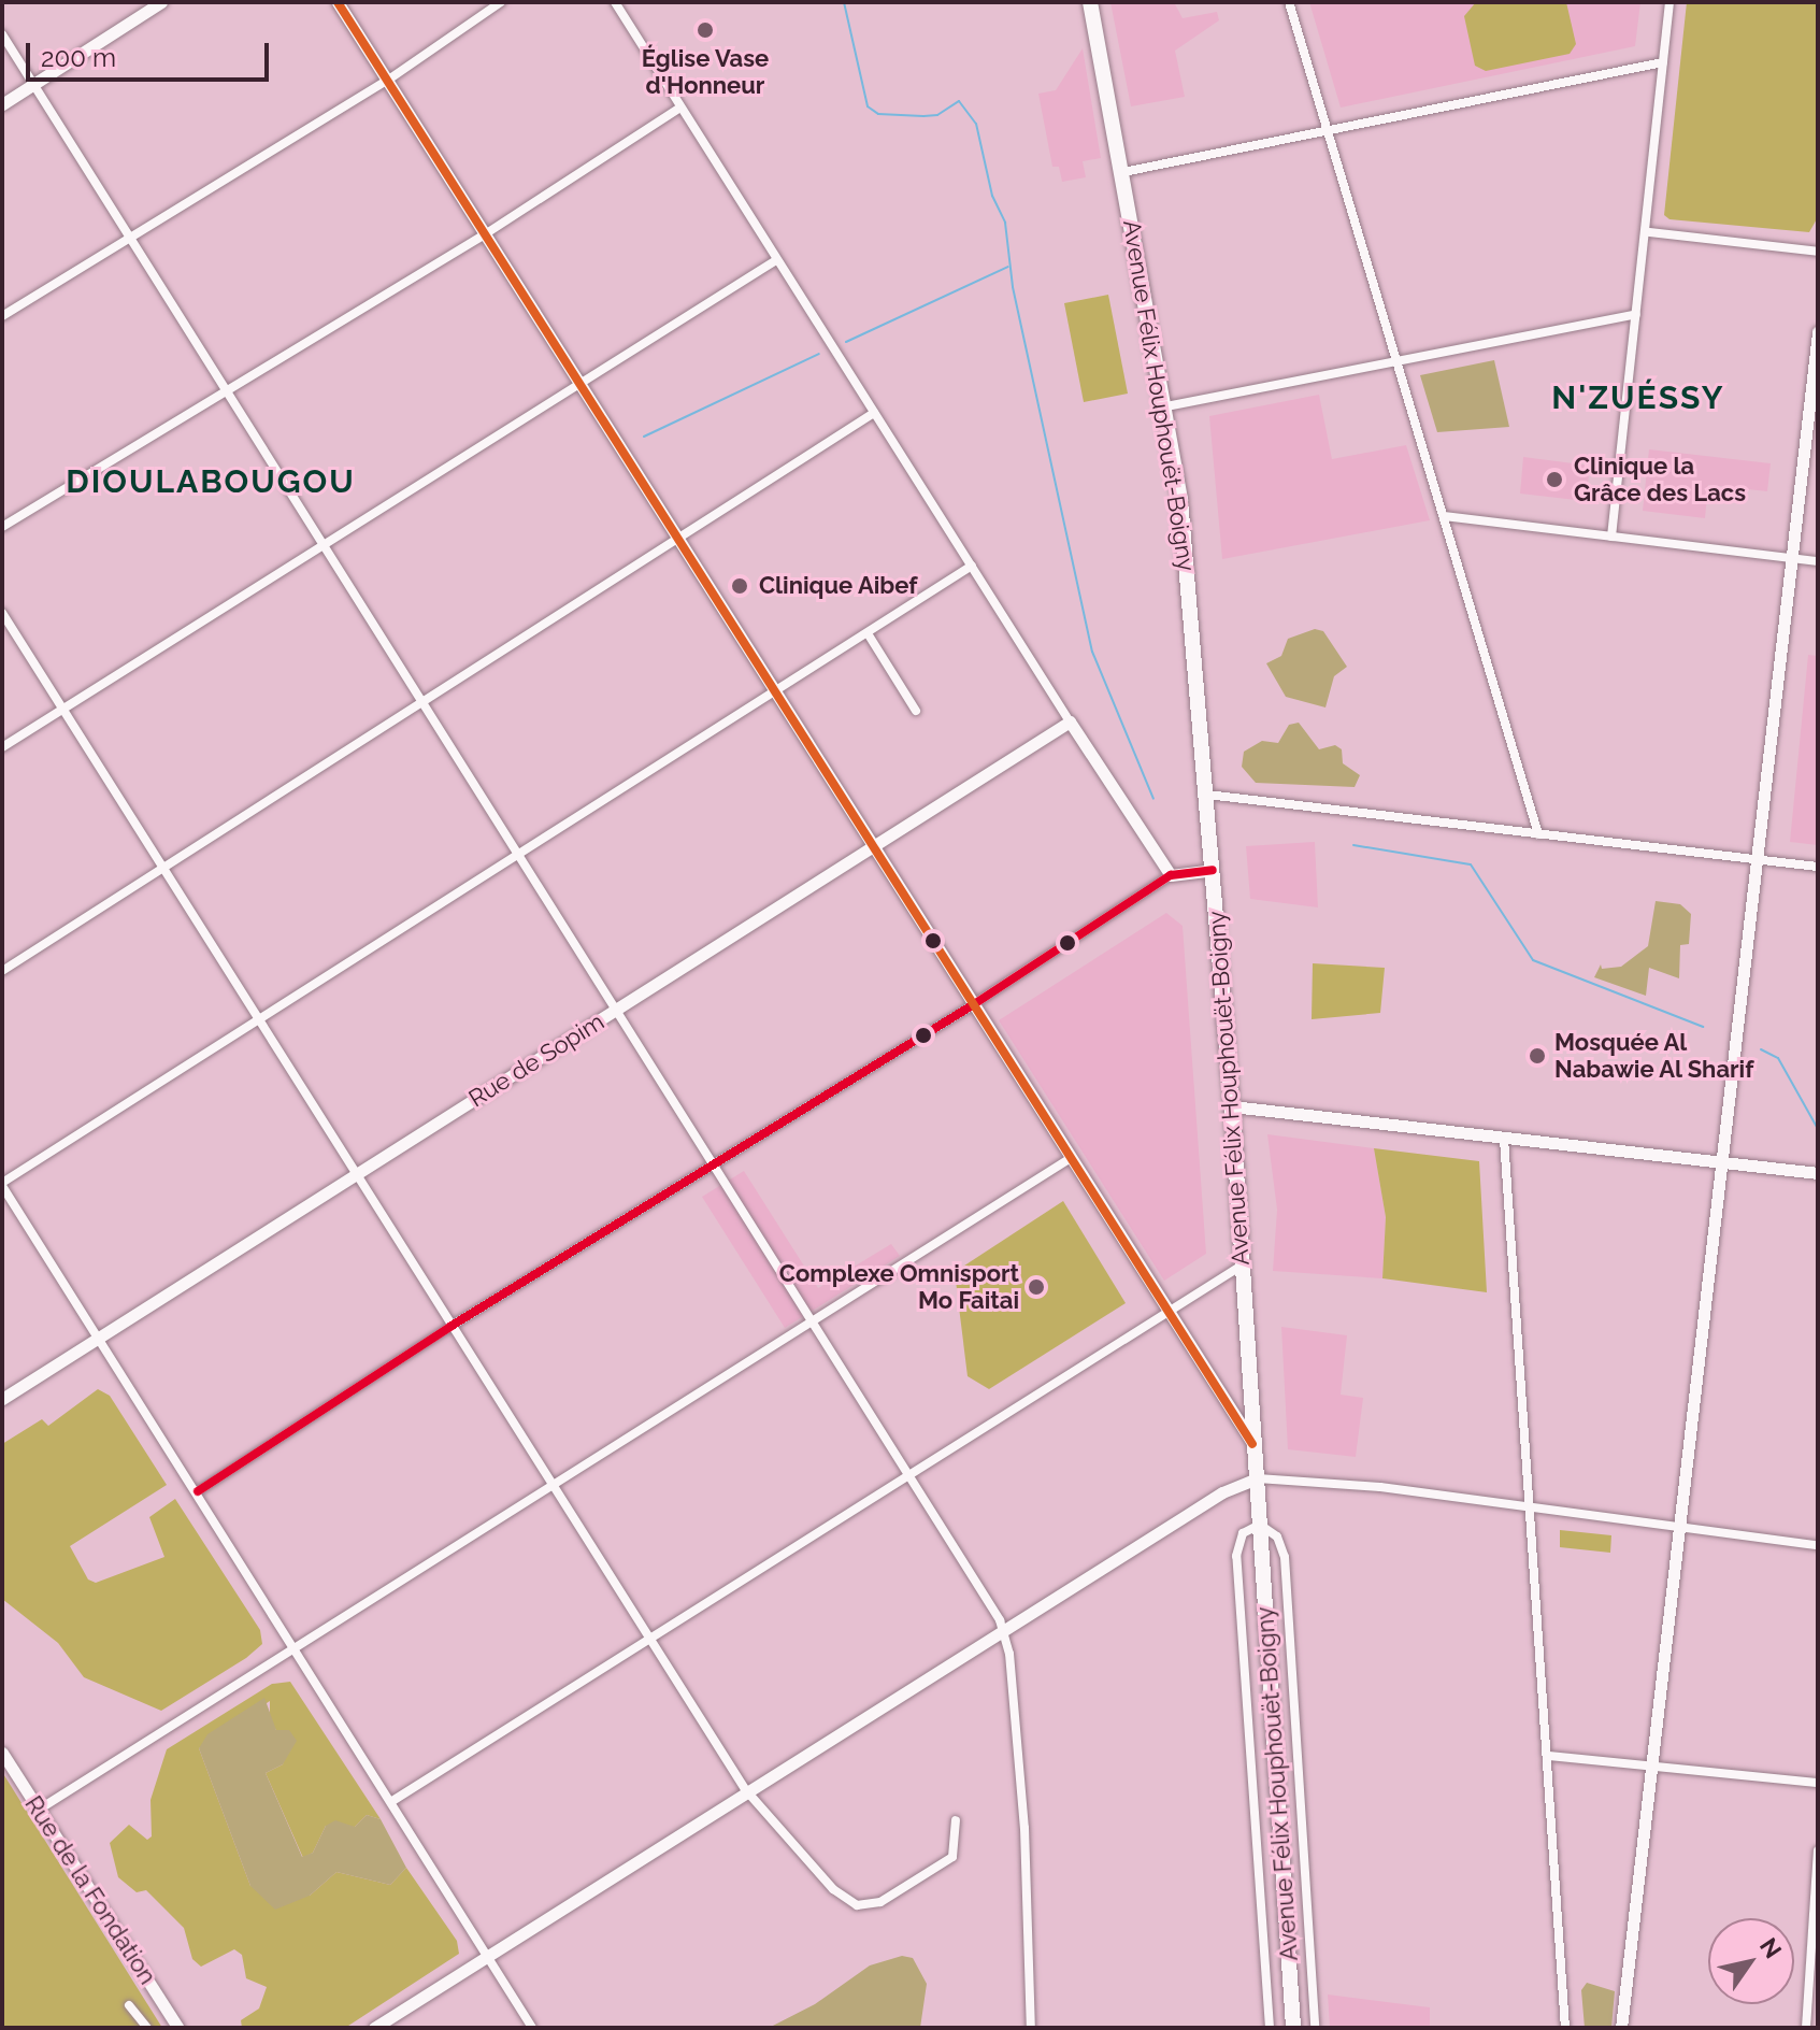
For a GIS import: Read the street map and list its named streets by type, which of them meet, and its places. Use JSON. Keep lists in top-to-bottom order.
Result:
{
  "streets": {
    "highway": ["Avenue Félix Houphouët-Boigny"],
    "street": ["Rue de Sopim", "Rue de la Fondation"]
  },
  "districts": ["N'ZUÉSSY", "DIOULABOUGOU"],
  "places": [
    "Église Vase d'Honneur",
    "Clinique la Grâce des Lacs",
    "Clinique Aibef",
    "Mosquée Al Nabawie Al Sharif",
    "Complexe Omnisport Mo Faitai"
  ],
  "scale_bar": "200 m",
  "north": "top right"
}
